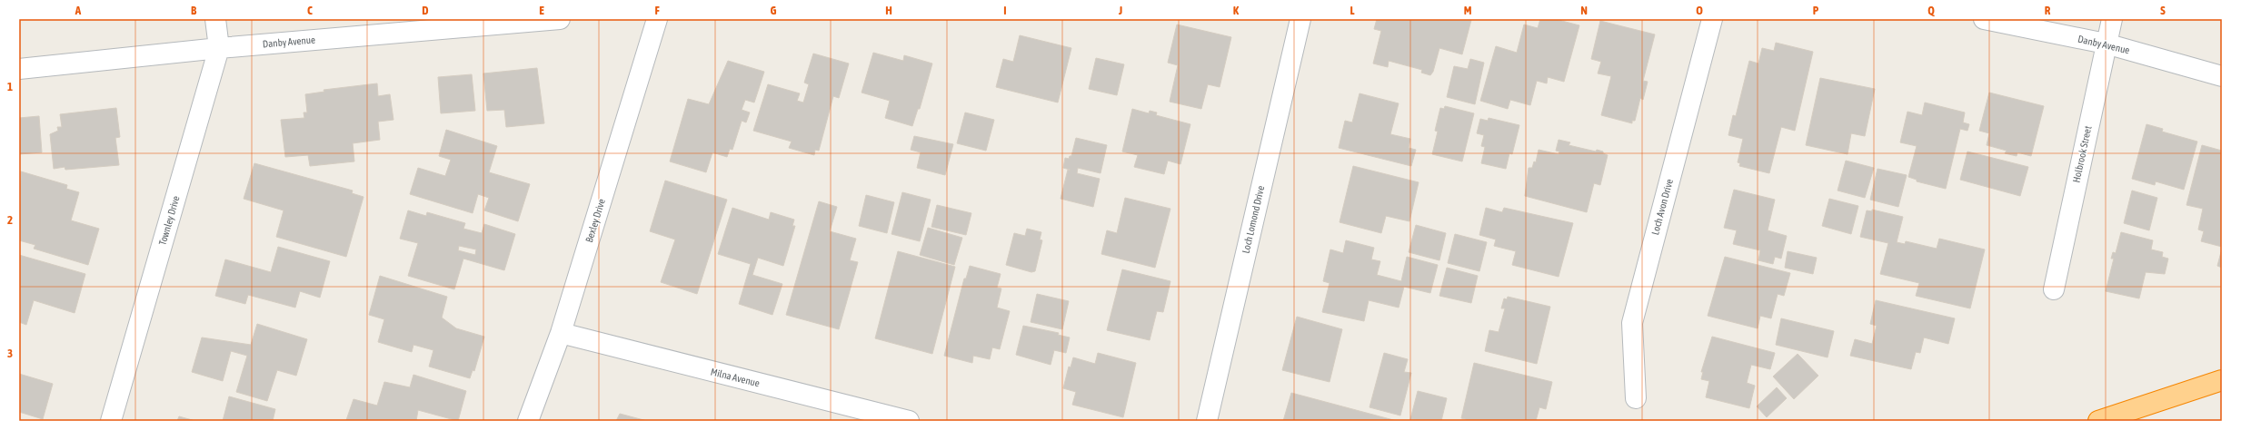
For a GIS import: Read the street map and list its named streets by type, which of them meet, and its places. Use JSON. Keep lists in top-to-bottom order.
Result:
{
  "streets": {
    "street": [
      "Danby Avenue",
      "Holbrook Street",
      "Loch Avon Drive",
      "Loch Lomond Drive",
      "Townley Drive",
      "Bexley Drive",
      "Milna Avenue"
    ]
  },
  "crossings": [
    ["Danby Avenue", "Holbrook Street"],
    ["Danby Avenue", "Townley Drive"],
    ["Bexley Drive", "Milna Avenue"]
  ],
  "grid": {
    "columns": [
      "A",
      "B",
      "C",
      "D",
      "E",
      "F",
      "G",
      "H",
      "I",
      "J",
      "K",
      "L",
      "M",
      "N",
      "O",
      "P",
      "Q",
      "R",
      "S"
    ],
    "rows": ["1", "2", "3"]
  }
}
